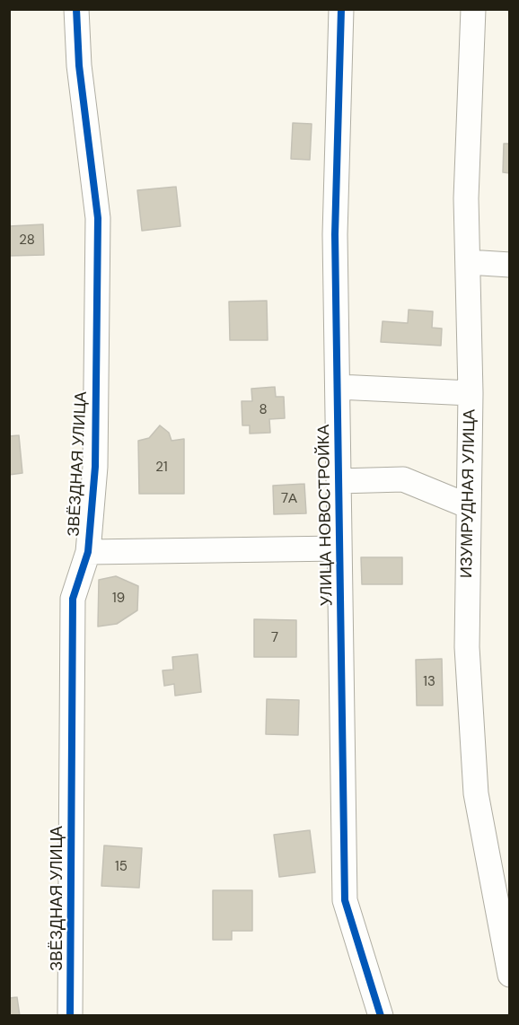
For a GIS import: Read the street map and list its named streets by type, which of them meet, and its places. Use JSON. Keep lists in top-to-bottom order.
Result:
{
  "streets": {
    "street": ["ЗВЁЗДНАЯ УЛИЦА", "ИЗУМРУДНАЯ УЛИЦА", "УЛИЦА НОВОСТРОЙКА"]
  },
  "house_numbers": [
    "28",
    "8",
    "21",
    "7А",
    "19",
    "7",
    "13",
    "15"
  ]
}
